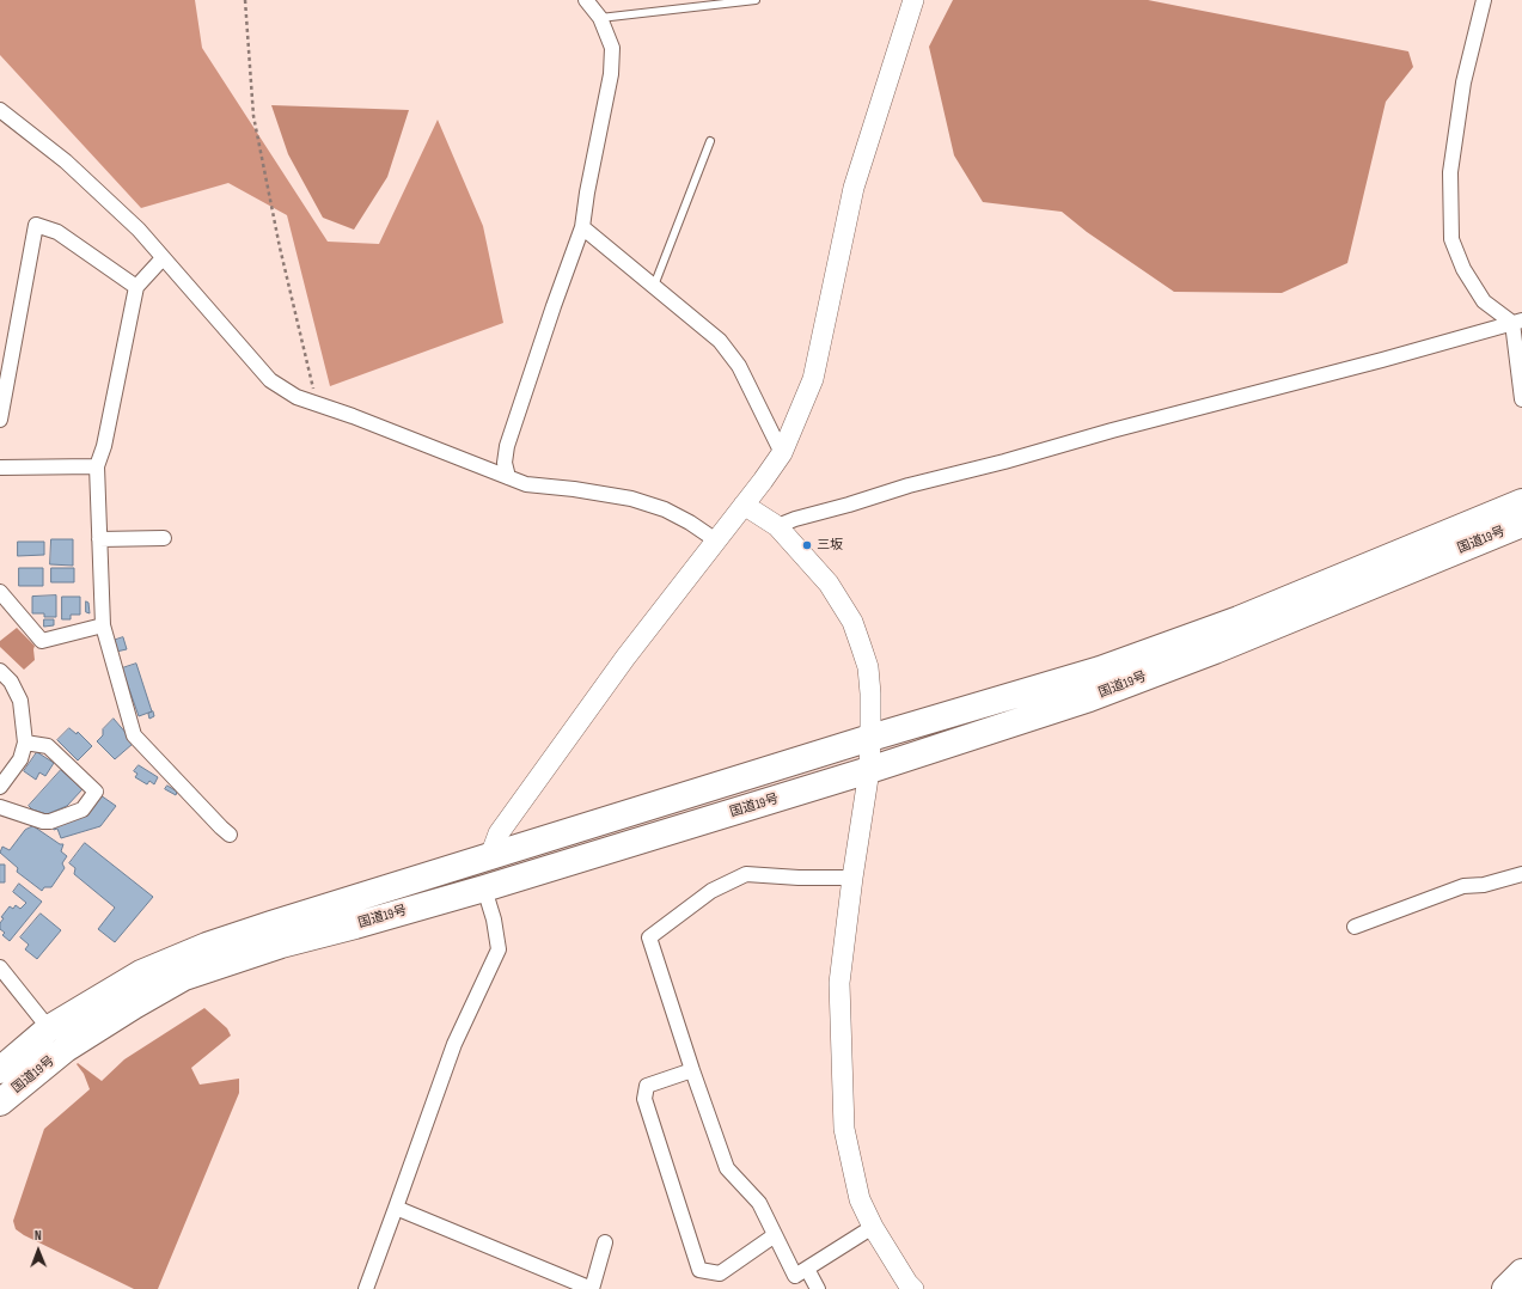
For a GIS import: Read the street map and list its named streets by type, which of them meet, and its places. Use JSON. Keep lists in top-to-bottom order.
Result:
{
  "streets": {
    "highway": ["国道19号"]
  },
  "places": ["三坂"],
  "north": "top"
}
